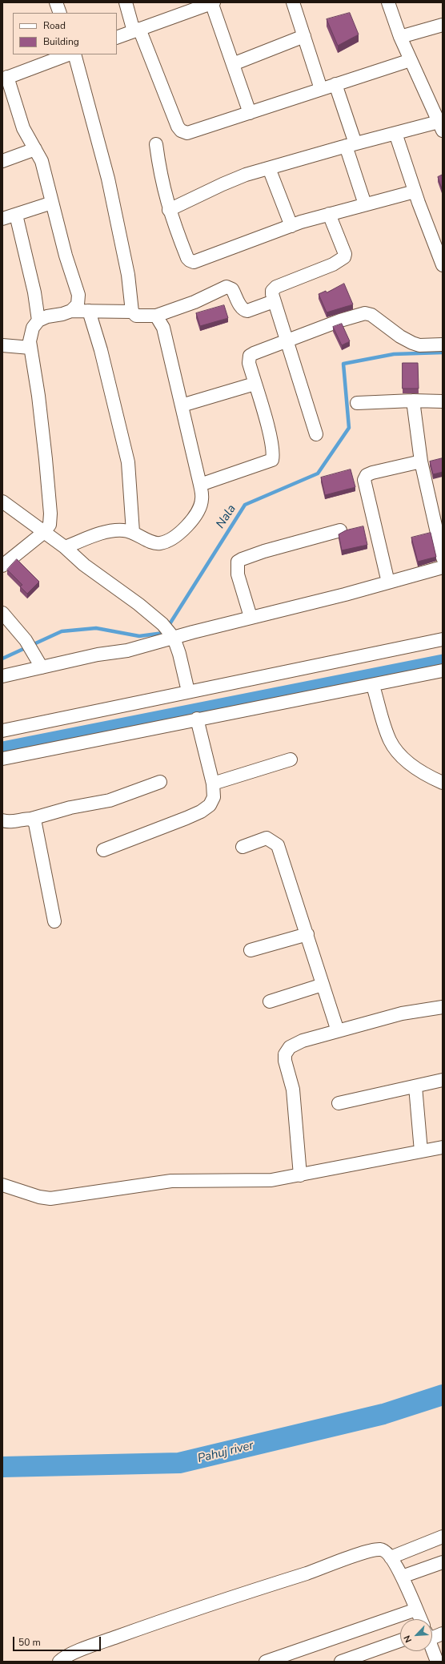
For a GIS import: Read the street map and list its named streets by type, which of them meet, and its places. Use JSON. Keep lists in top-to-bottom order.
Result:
{
  "water": ["Nala", "Pahuj river"],
  "legend": ["Road", "Building"],
  "scale_bar": "50 m",
  "north": "bottom left"
}
